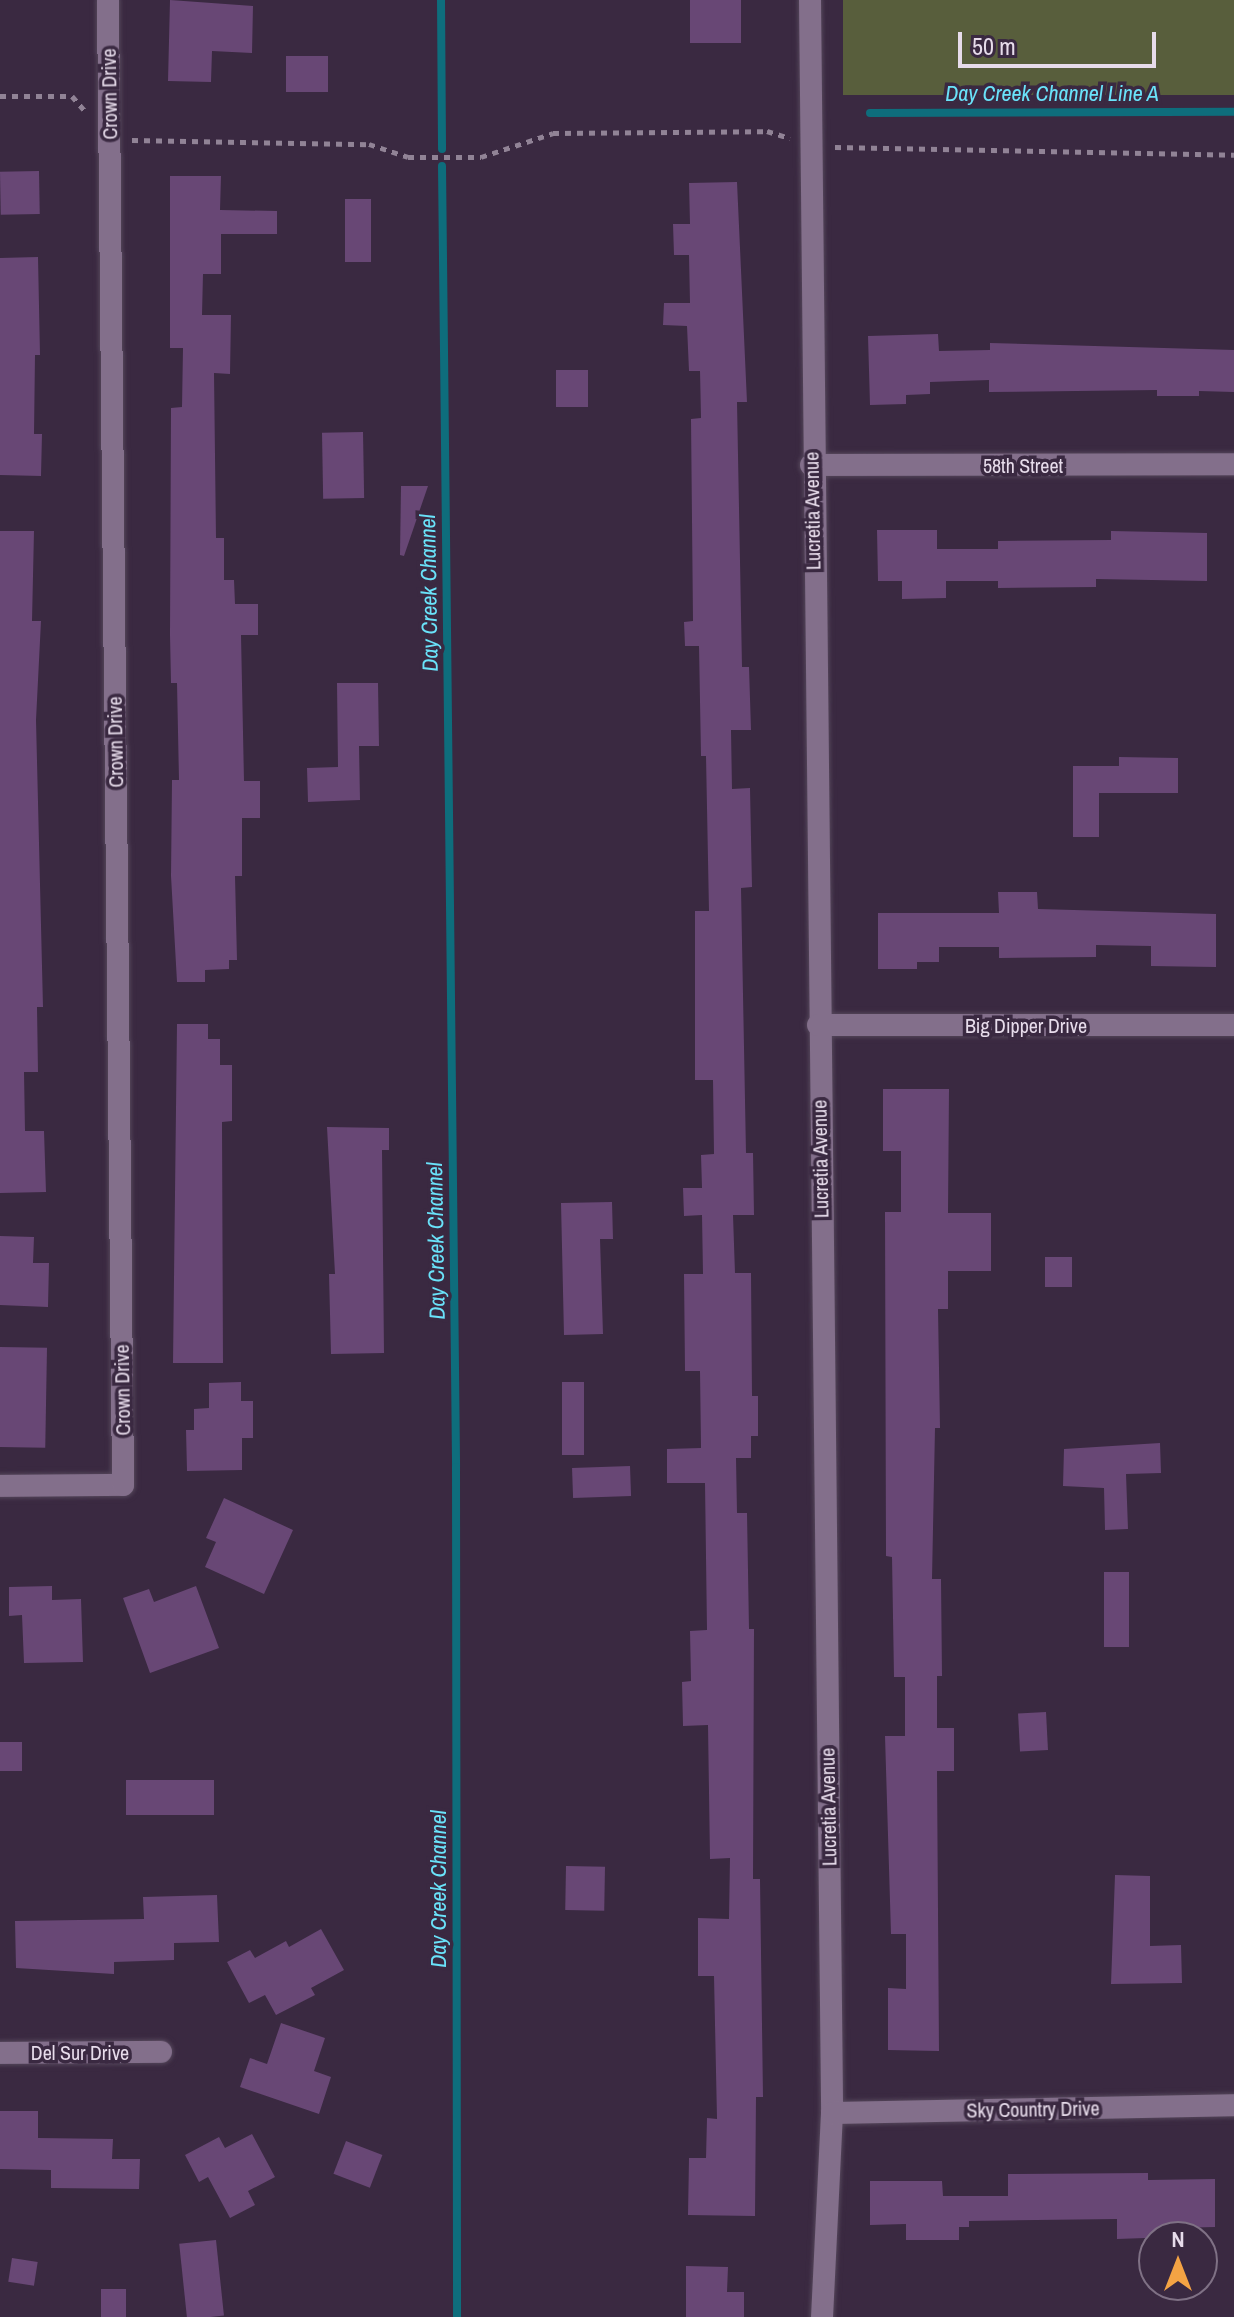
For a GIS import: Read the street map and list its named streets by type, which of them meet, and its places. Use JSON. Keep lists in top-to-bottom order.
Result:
{
  "streets": {
    "street": [
      "Crown Drive",
      "58th Street",
      "Lucretia Avenue",
      "Big Dipper Drive",
      "Del Sur Drive",
      "Sky Country Drive"
    ]
  },
  "crossings": [
    ["58th Street", "Lucretia Avenue"],
    ["Lucretia Avenue", "Big Dipper Drive"],
    ["Lucretia Avenue", "Sky Country Drive"]
  ],
  "water": ["Day Creek Channel Line A", "Day Creek Channel"],
  "scale_bar": "50 m",
  "north": "top"
}
